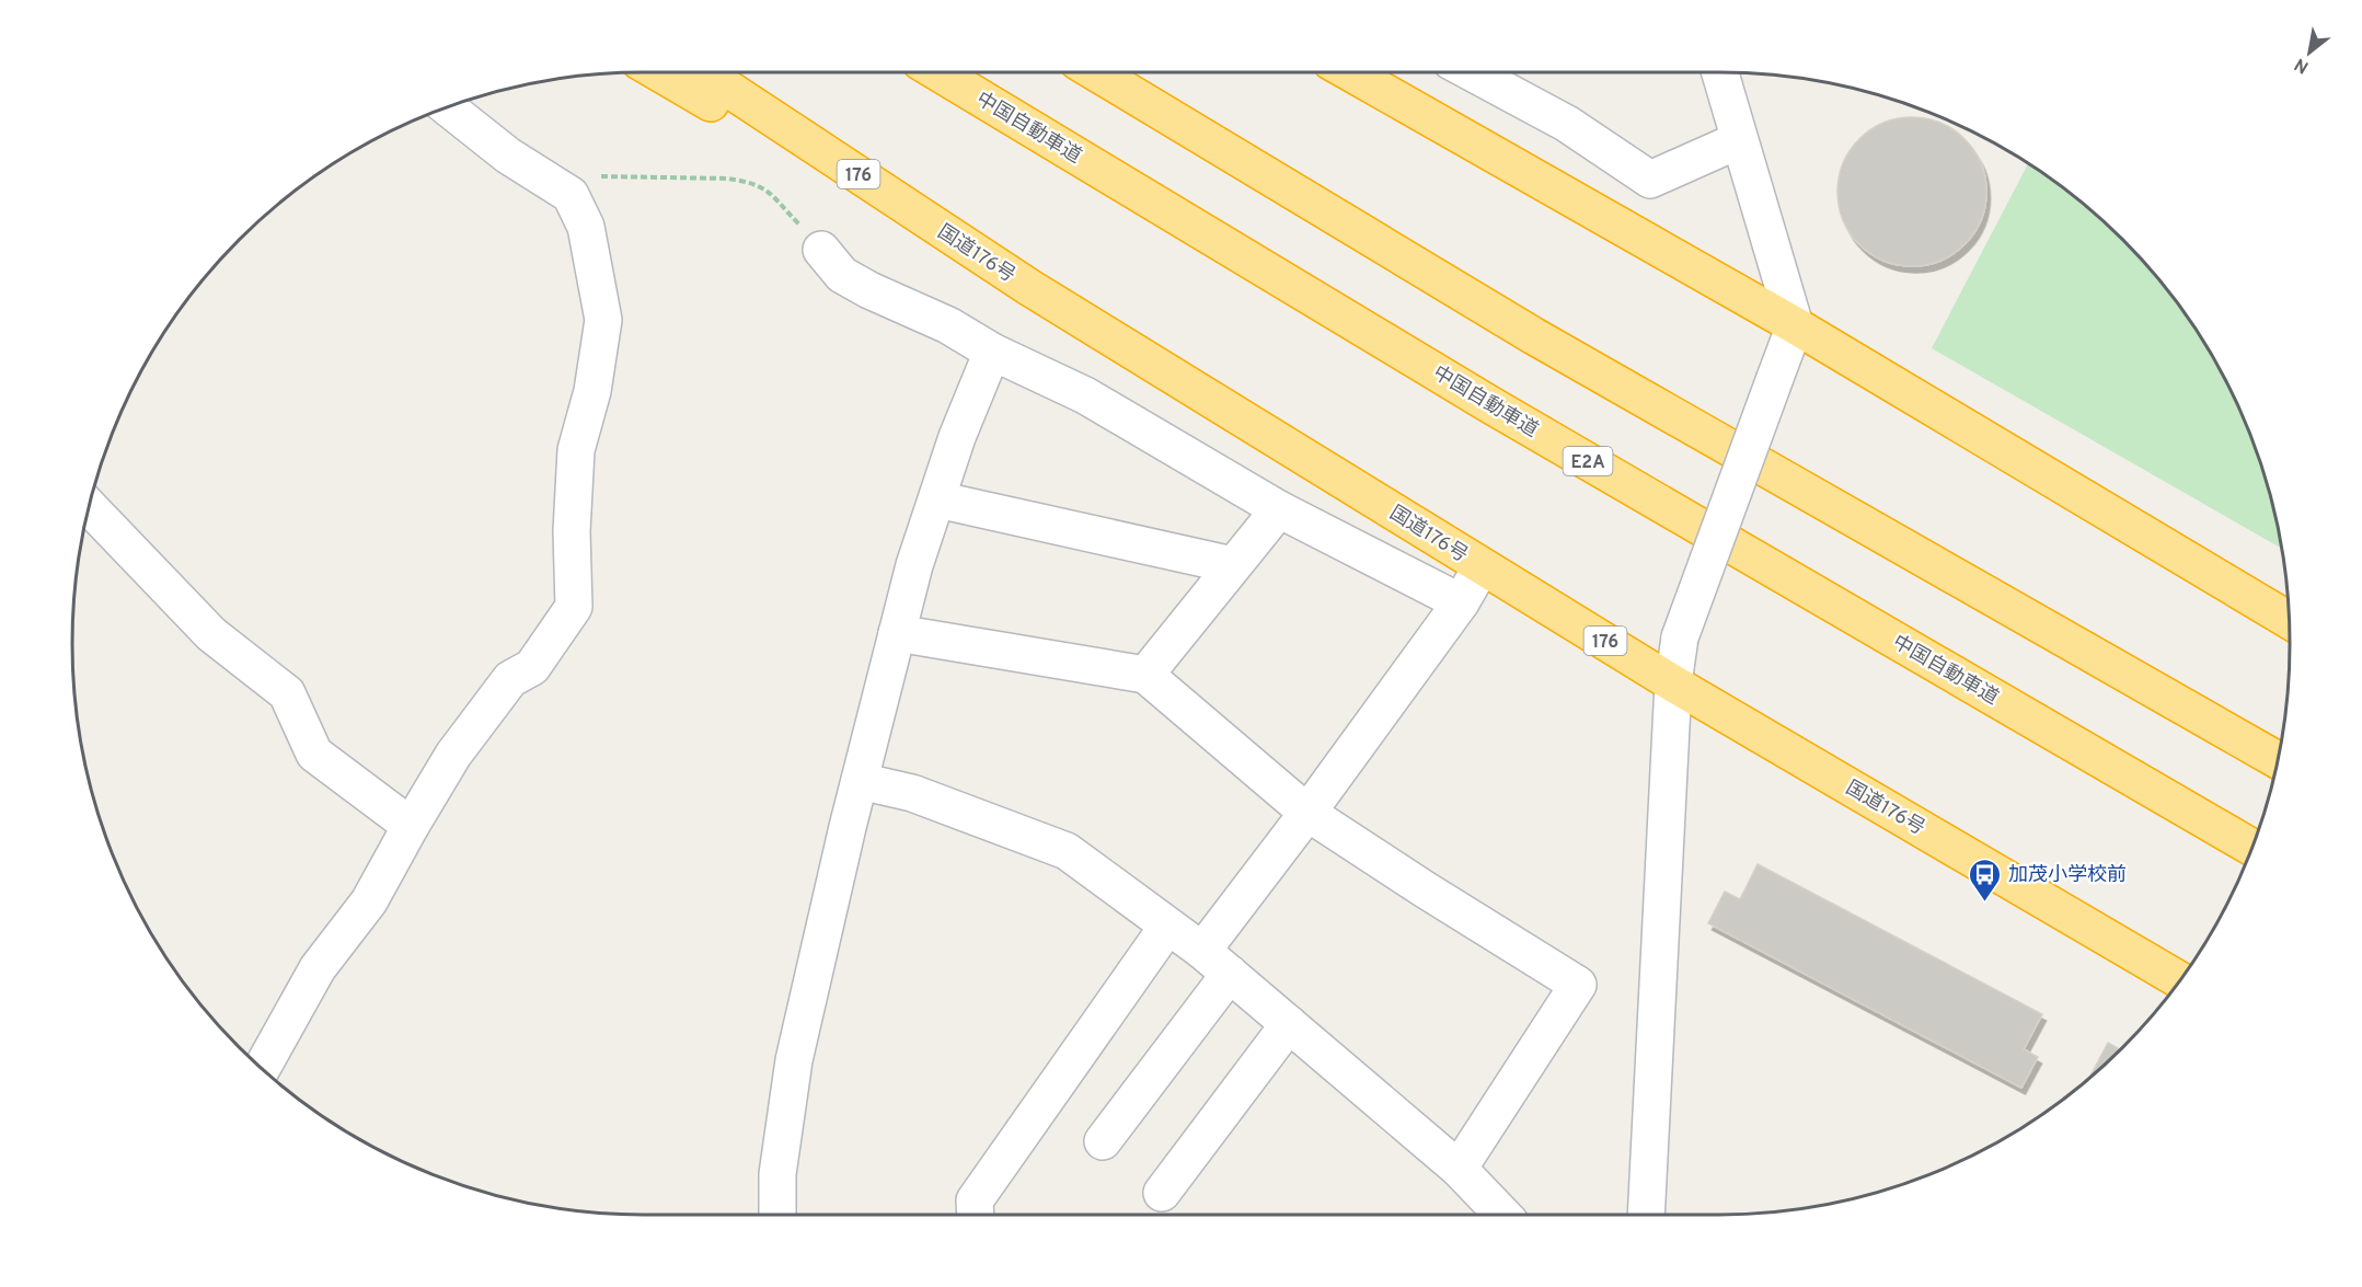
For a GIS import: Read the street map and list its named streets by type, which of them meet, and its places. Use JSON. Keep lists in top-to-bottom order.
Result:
{
  "streets": {
    "highway": [
      "中国自動車道",
      "176",
      "国道176号",
      "E2A"
    ]
  },
  "places": {
    "bus stop": ["加茂小学校前"]
  },
  "north": "bottom left"
}
